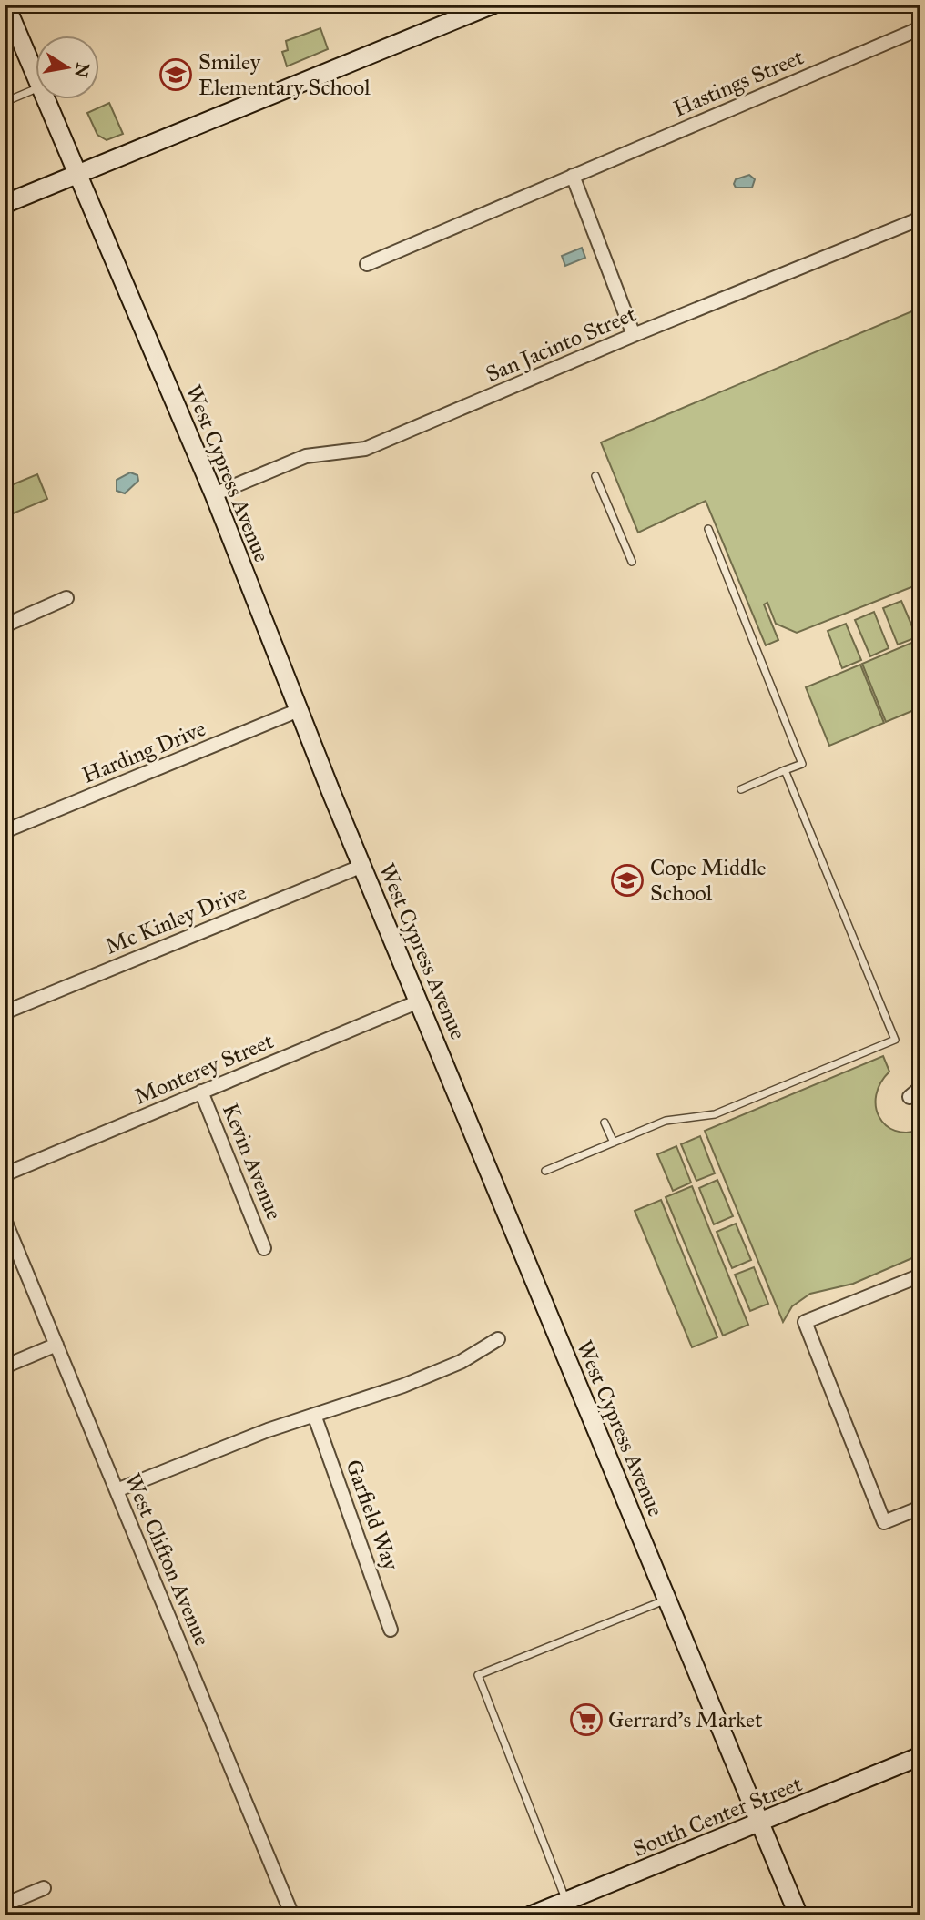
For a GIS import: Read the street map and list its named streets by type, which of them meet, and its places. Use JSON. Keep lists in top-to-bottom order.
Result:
{
  "streets": {
    "main road": ["West Cypress Avenue", "South Center Street"],
    "street": [
      "Hastings Street",
      "San Jacinto Street",
      "Harding Drive",
      "Mc Kinley Drive",
      "Monterey Street",
      "Kevin Avenue",
      "Garfield Way",
      "West Clifton Avenue"
    ]
  },
  "crossings": [
    ["San Jacinto Street", "West Cypress Avenue"],
    ["West Cypress Avenue", "Harding Drive"],
    ["West Cypress Avenue", "Mc Kinley Drive"],
    ["West Cypress Avenue", "Monterey Street"],
    ["West Cypress Avenue", "South Center Street"],
    ["Monterey Street", "Kevin Avenue"]
  ],
  "places": {
    "school or university": ["Smiley Elementary School", "Cope Middle School"],
    "supermarket": ["Gerrard's Market"]
  },
  "north": "right"
}
